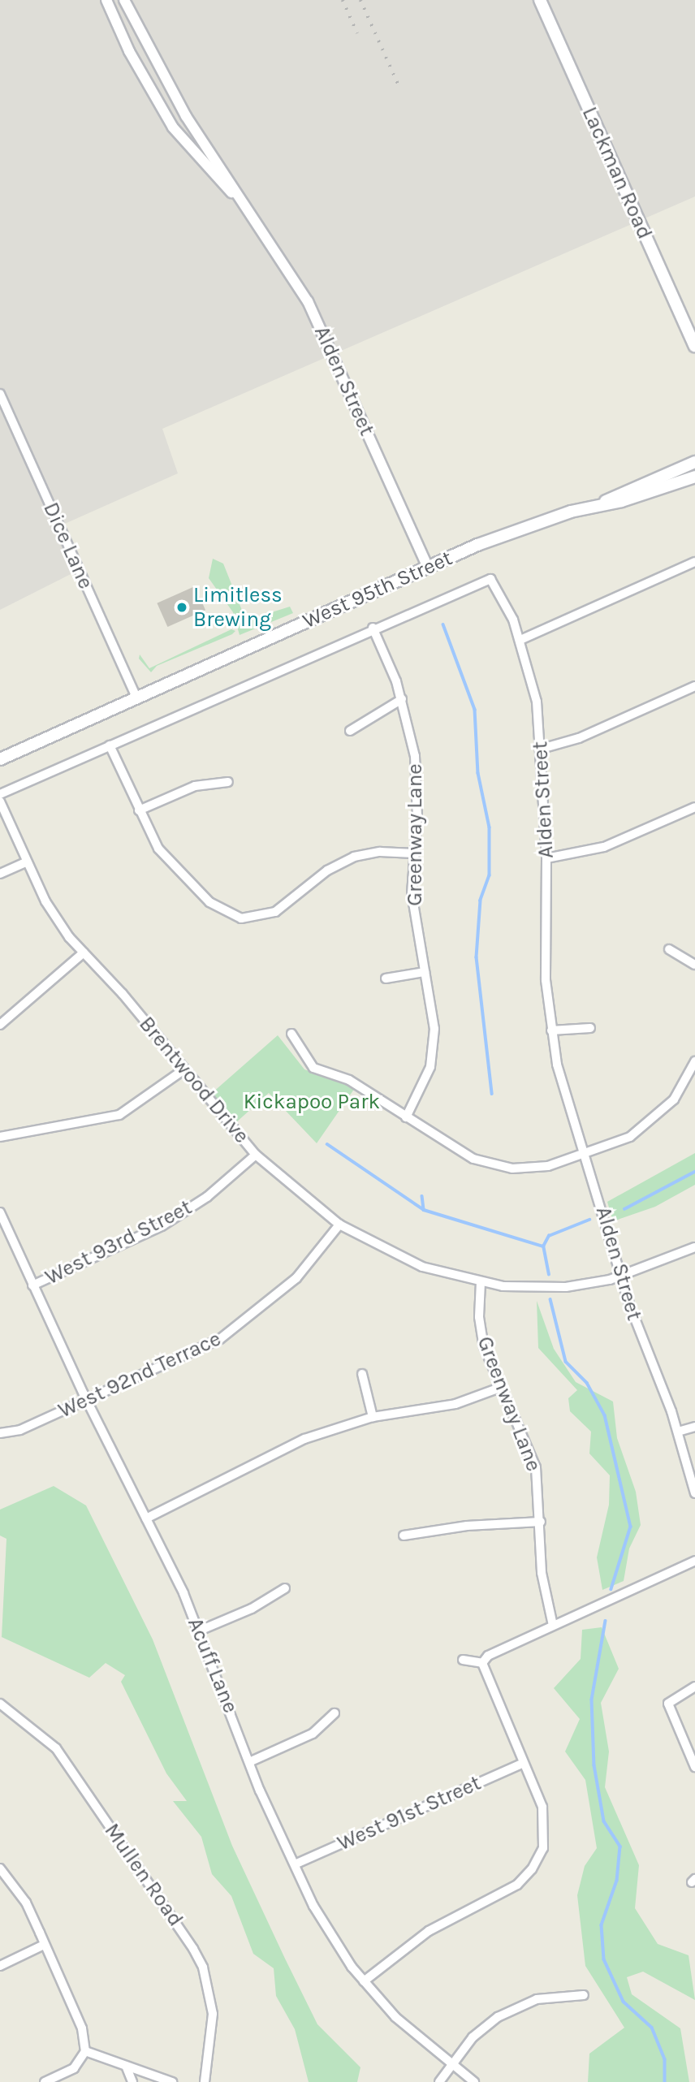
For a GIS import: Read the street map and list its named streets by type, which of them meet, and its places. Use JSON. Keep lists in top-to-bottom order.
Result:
{
  "streets": {
    "main road": ["Lackman Road", "West 95th Street"],
    "street": [
      "Alden Street",
      "Dice Lane",
      "Greenway Lane",
      "Brentwood Drive",
      "West 93rd Street",
      "West 92nd Terrace",
      "Acuff Lane",
      "West 91st Street",
      "Mullen Road"
    ]
  },
  "crossings": [
    ["Alden Street", "West 95th Street"],
    ["Alden Street", "Brentwood Drive"],
    ["Dice Lane", "West 95th Street"],
    ["West 95th Street", "Greenway Lane"],
    ["Greenway Lane", "Brentwood Drive"],
    ["Brentwood Drive", "West 93rd Street"],
    ["Brentwood Drive", "West 92nd Terrace"],
    ["West 93rd Street", "Acuff Lane"],
    ["West 92nd Terrace", "Acuff Lane"],
    ["Acuff Lane", "West 91st Street"]
  ],
  "parks": ["Kickapoo Park"],
  "places": ["Limitless Brewing"]
}
